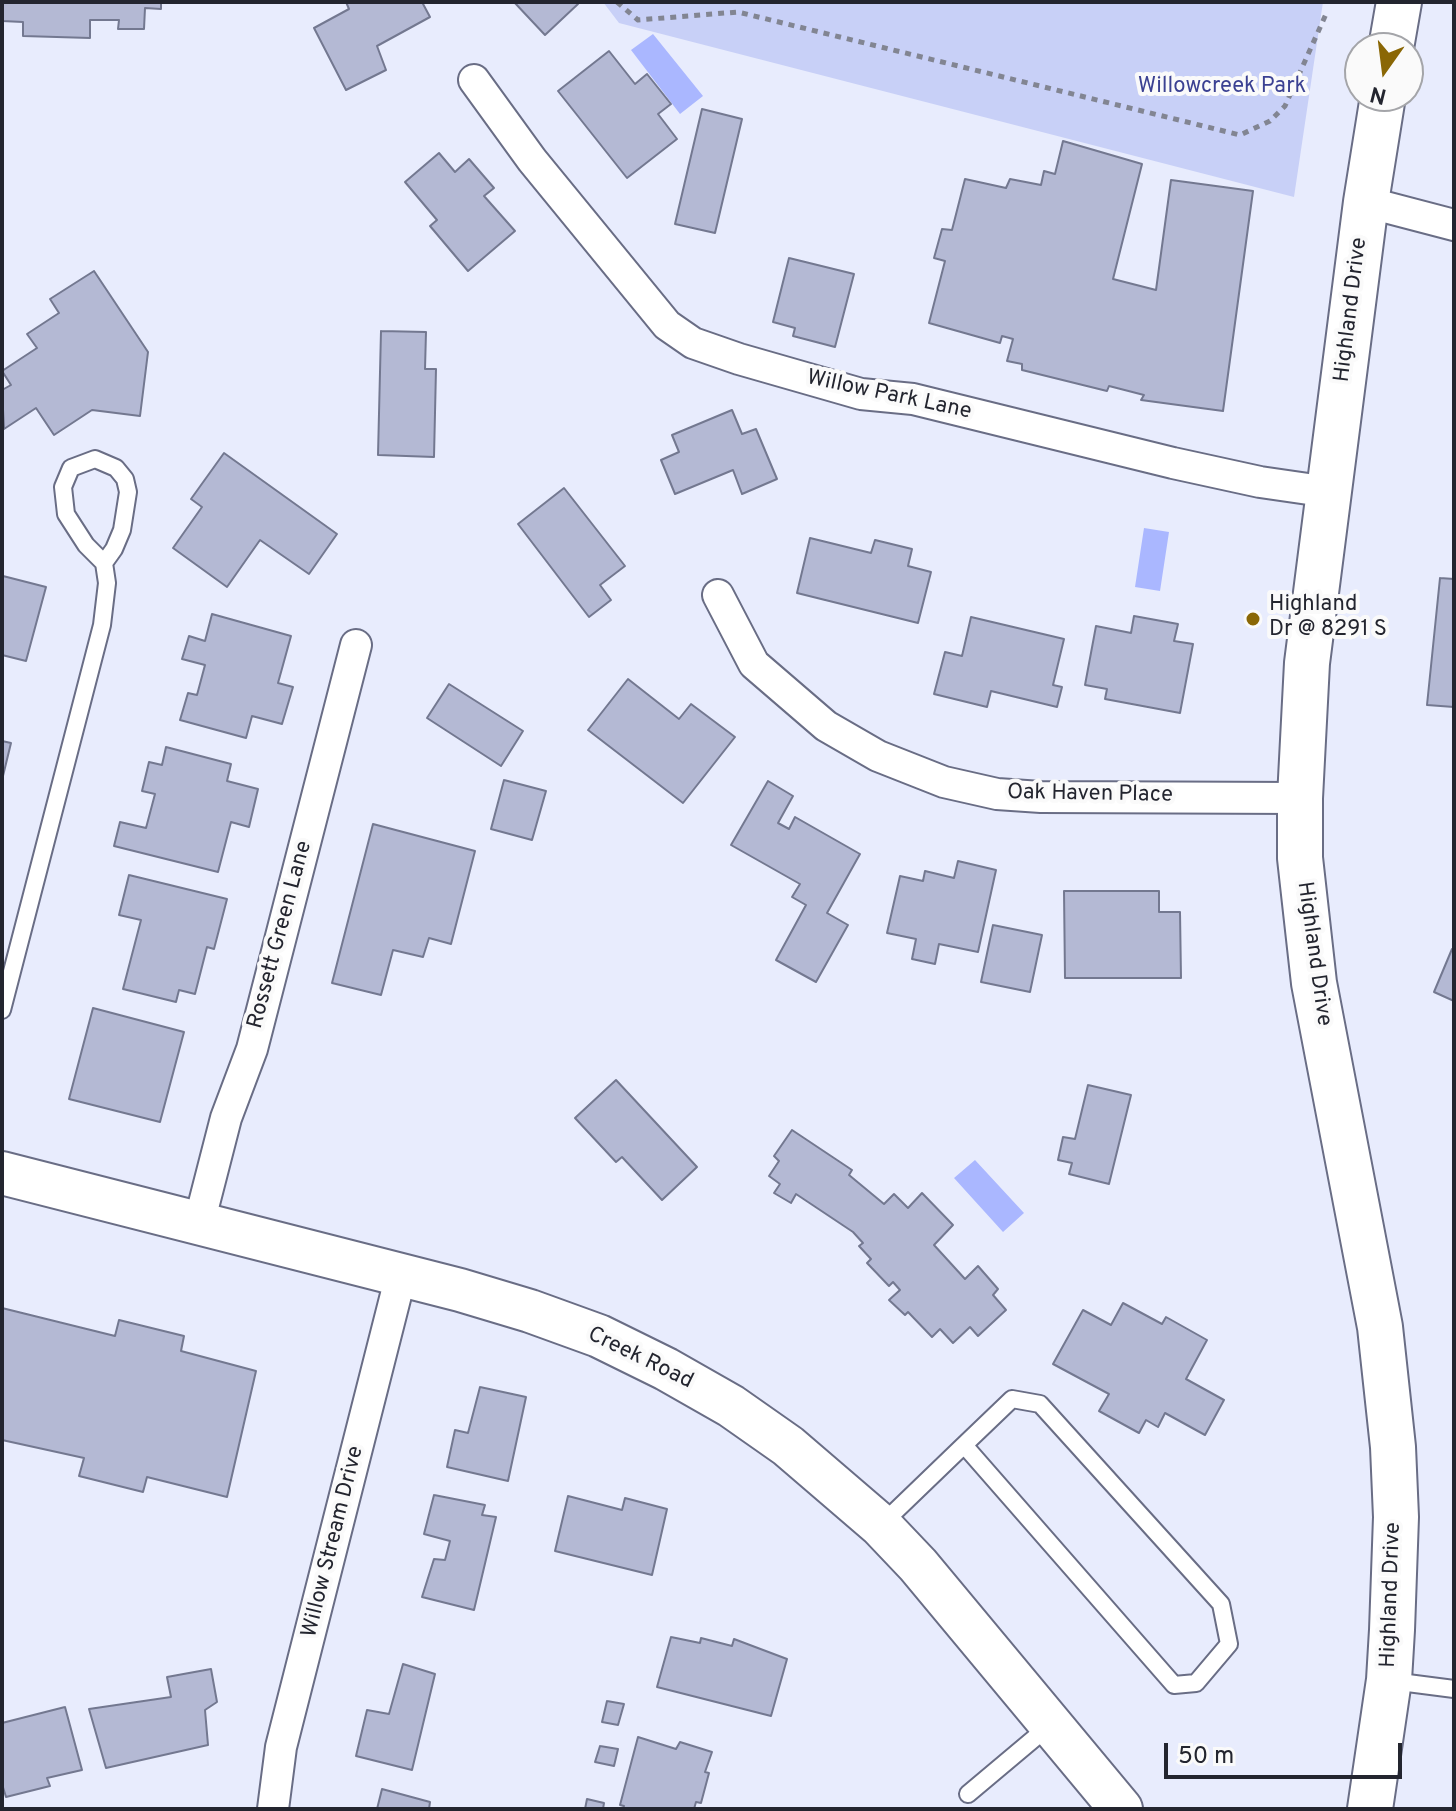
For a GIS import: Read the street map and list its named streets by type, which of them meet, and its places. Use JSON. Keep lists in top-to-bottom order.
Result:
{
  "streets": {
    "main road": ["Highland Drive"],
    "street": [
      "Willow Park Lane",
      "Oak Haven Place",
      "Rossett Green Lane",
      "Creek Road",
      "Willow Stream Drive"
    ]
  },
  "crossings": [
    ["Highland Drive", "Willow Park Lane"],
    ["Highland Drive", "Oak Haven Place"],
    ["Rossett Green Lane", "Creek Road"],
    ["Creek Road", "Willow Stream Drive"]
  ],
  "parks": ["Willowcreek Park"],
  "places": ["Highland Dr @ 8291 S"],
  "scale_bar": "50 m",
  "north": "bottom"
}
